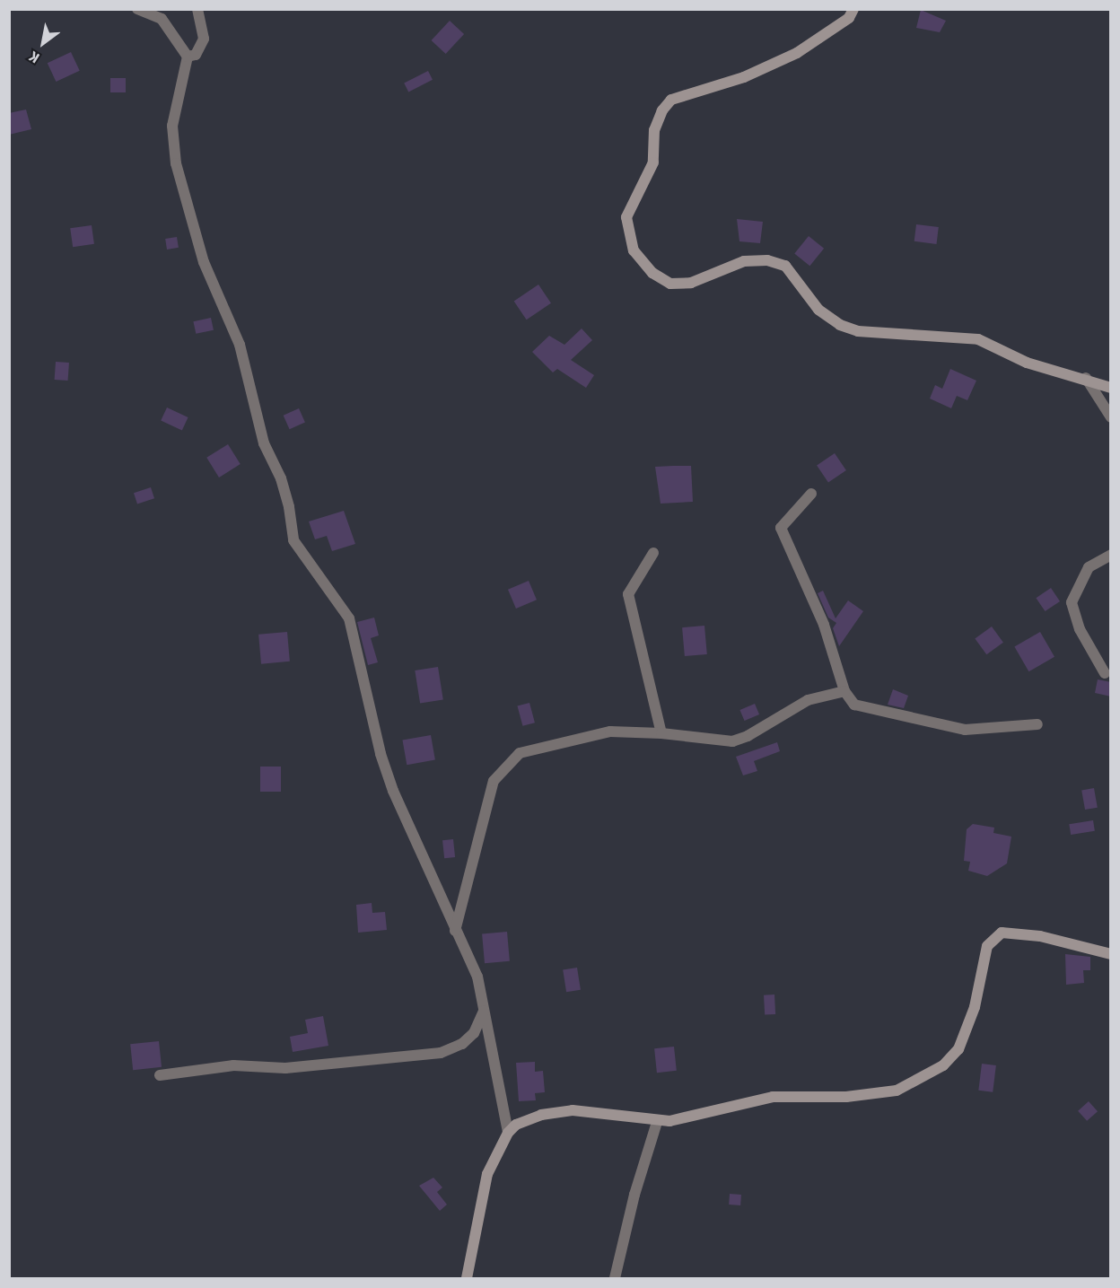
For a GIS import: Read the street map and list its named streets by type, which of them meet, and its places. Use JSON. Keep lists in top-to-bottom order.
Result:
{
  "north": "bottom left"
}
